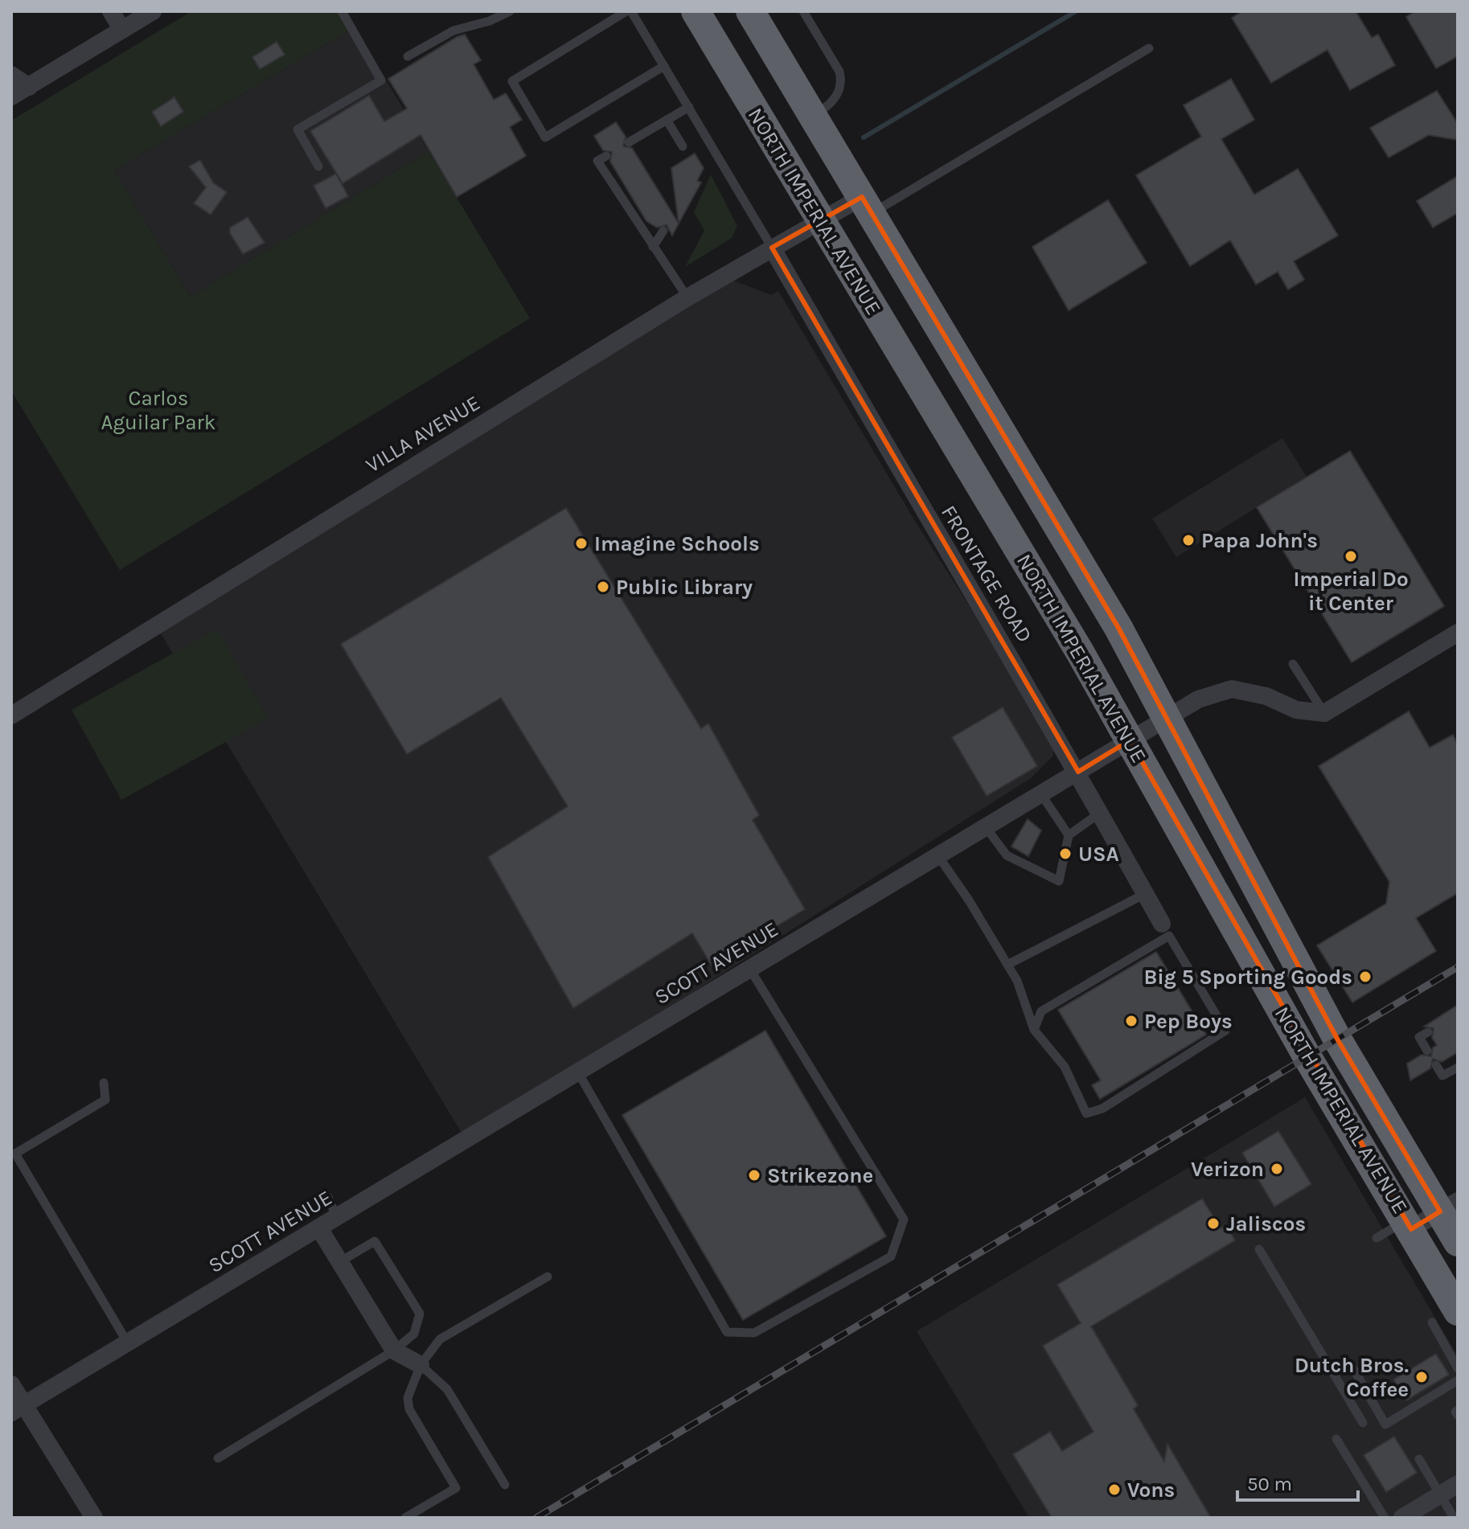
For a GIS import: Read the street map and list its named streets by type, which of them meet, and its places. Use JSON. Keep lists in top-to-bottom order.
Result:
{
  "streets": {
    "highway": ["NORTH IMPERIAL AVENUE"],
    "street": ["VILLA AVENUE", "FRONTAGE ROAD", "SCOTT AVENUE"]
  },
  "crossings": [
    ["NORTH IMPERIAL AVENUE", "VILLA AVENUE"],
    ["NORTH IMPERIAL AVENUE", "SCOTT AVENUE"],
    ["VILLA AVENUE", "FRONTAGE ROAD"],
    ["FRONTAGE ROAD", "SCOTT AVENUE"]
  ],
  "parks": ["Carlos Aguilar Park"],
  "places": [
    "Papa John's",
    "Imagine Schools",
    "Imperial Do it Center",
    "Public Library",
    "USA",
    "Big 5 Sporting Goods",
    "Pep Boys",
    "Verizon",
    "Strikezone",
    "Jaliscos",
    "Dutch Bros. Coffee",
    "Vons"
  ],
  "scale_bar": "50 m"
}
